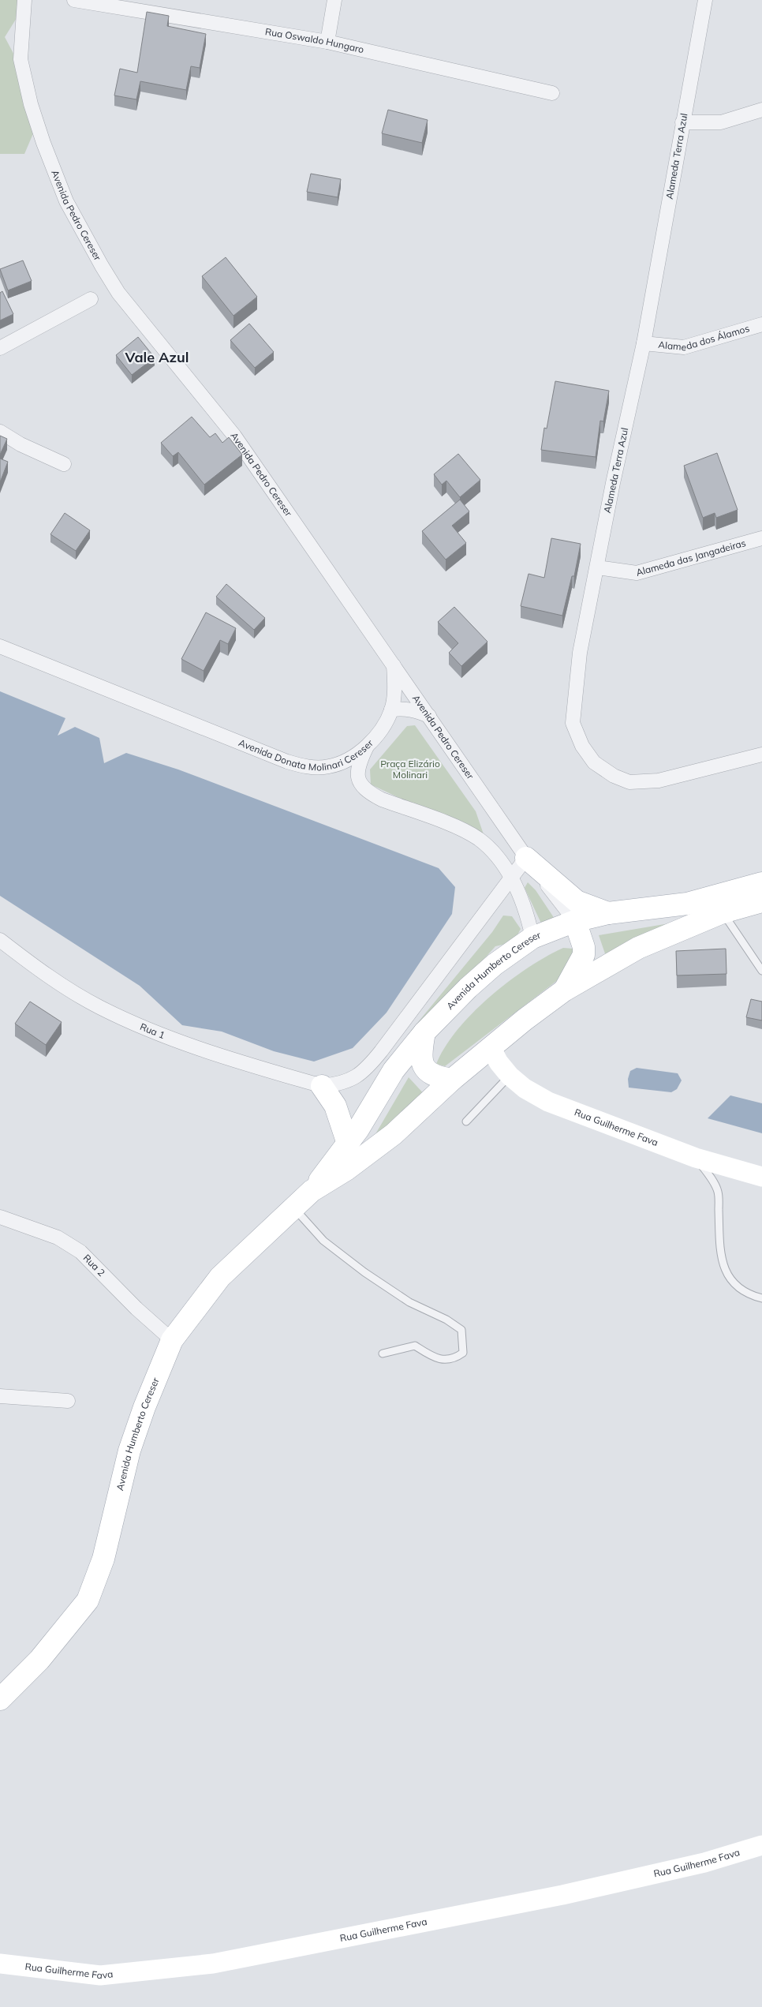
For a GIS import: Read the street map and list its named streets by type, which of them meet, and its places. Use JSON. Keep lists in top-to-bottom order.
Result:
{
  "streets": {
    "main road": ["Avenida Humberto Cereser"],
    "street": [
      "Rua Oswaldo Hungaro",
      "Alameda Terra Azul",
      "Avenida Pedro Cereser",
      "Alameda dos Álamos",
      "Alameda das Jangadeiras",
      "Avenida Donata Molinari Cereser",
      "Rua 1",
      "Rua Guilherme Fava",
      "Rua 2"
    ]
  },
  "crossings": [
    ["Alameda Terra Azul", "Alameda dos Álamos"],
    ["Alameda Terra Azul", "Alameda das Jangadeiras"],
    ["Avenida Pedro Cereser", "Avenida Humberto Cereser"],
    ["Avenida Donata Molinari Cereser", "Avenida Humberto Cereser"],
    ["Avenida Humberto Cereser", "Rua Guilherme Fava"],
    ["Avenida Humberto Cereser", "Rua 2"]
  ],
  "districts": ["Vale Azul"],
  "parks": ["Praça Elizário Molinari"]
}
